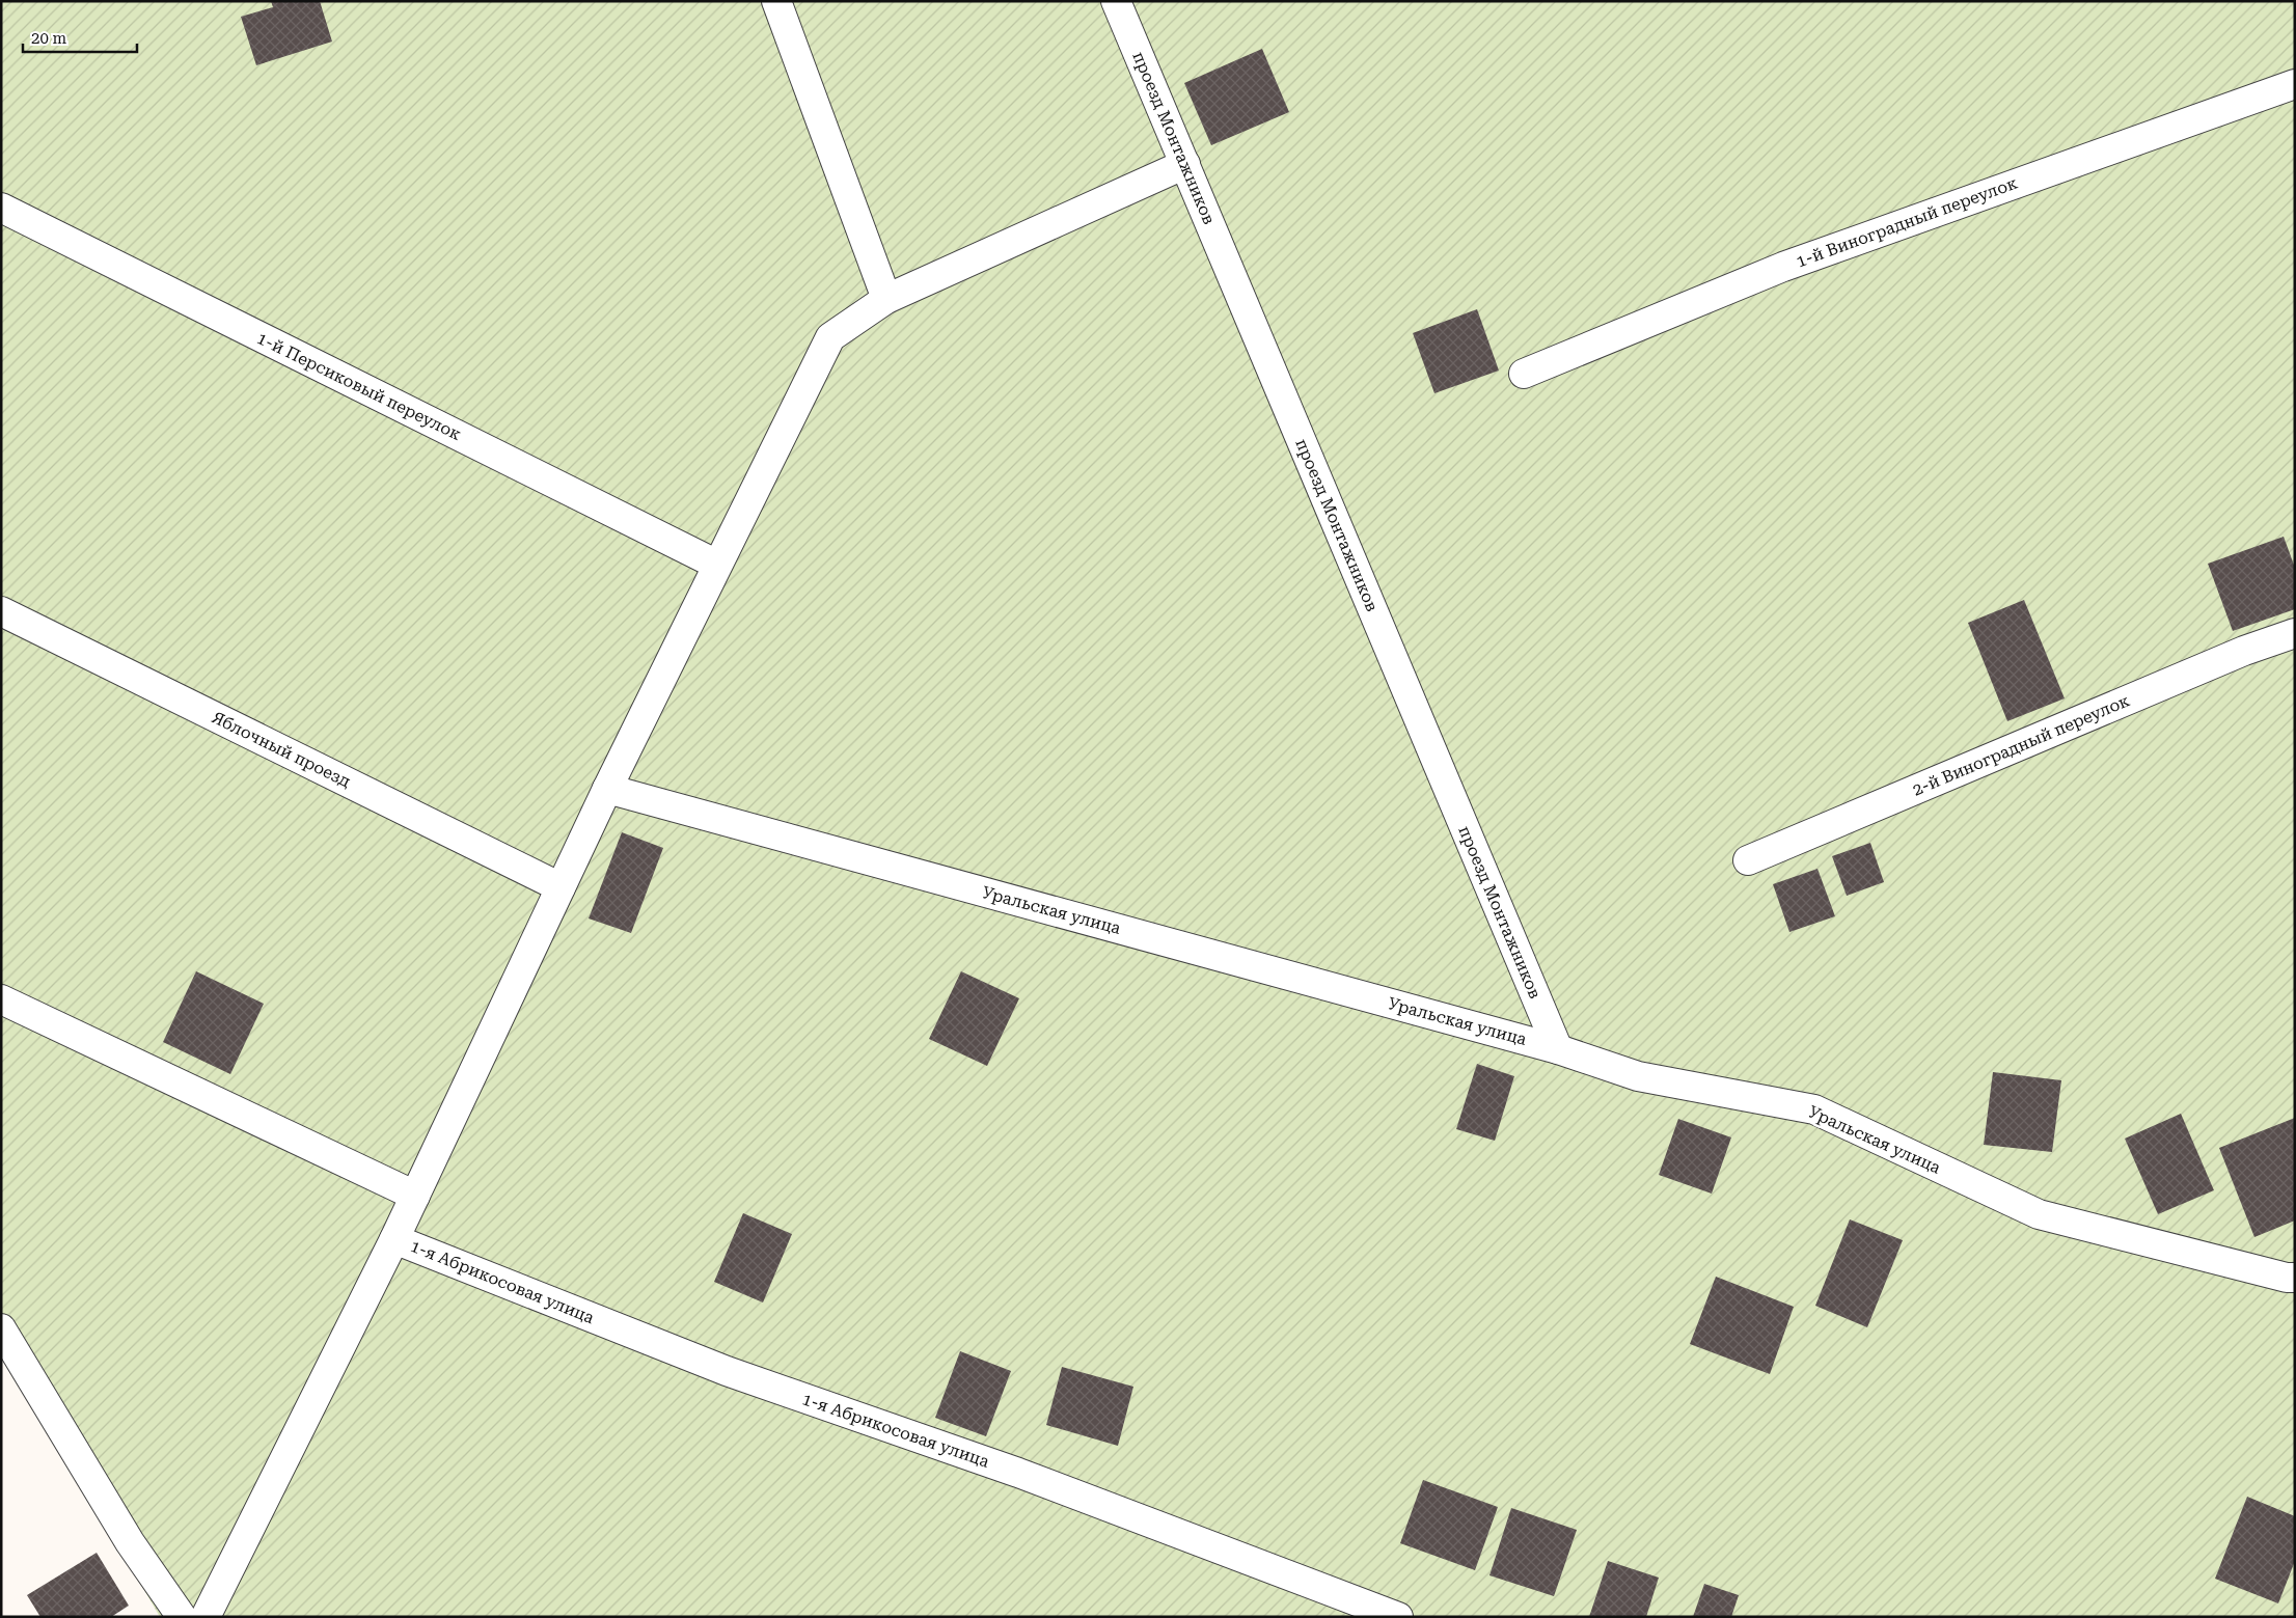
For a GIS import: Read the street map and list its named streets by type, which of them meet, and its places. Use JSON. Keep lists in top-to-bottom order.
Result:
{
  "streets": {
    "street": [
      "проезд Монтажников",
      "1-й Виноградный переулок",
      "1-й Персиковый переулок",
      "2-й Виноградный переулок",
      "Яблочный проезд",
      "Уральская улица",
      "1-я Абрикосовая улица"
    ]
  },
  "crossings": [
    ["проезд Монтажников", "Уральская улица"]
  ],
  "scale_bar": "20 m"
}
